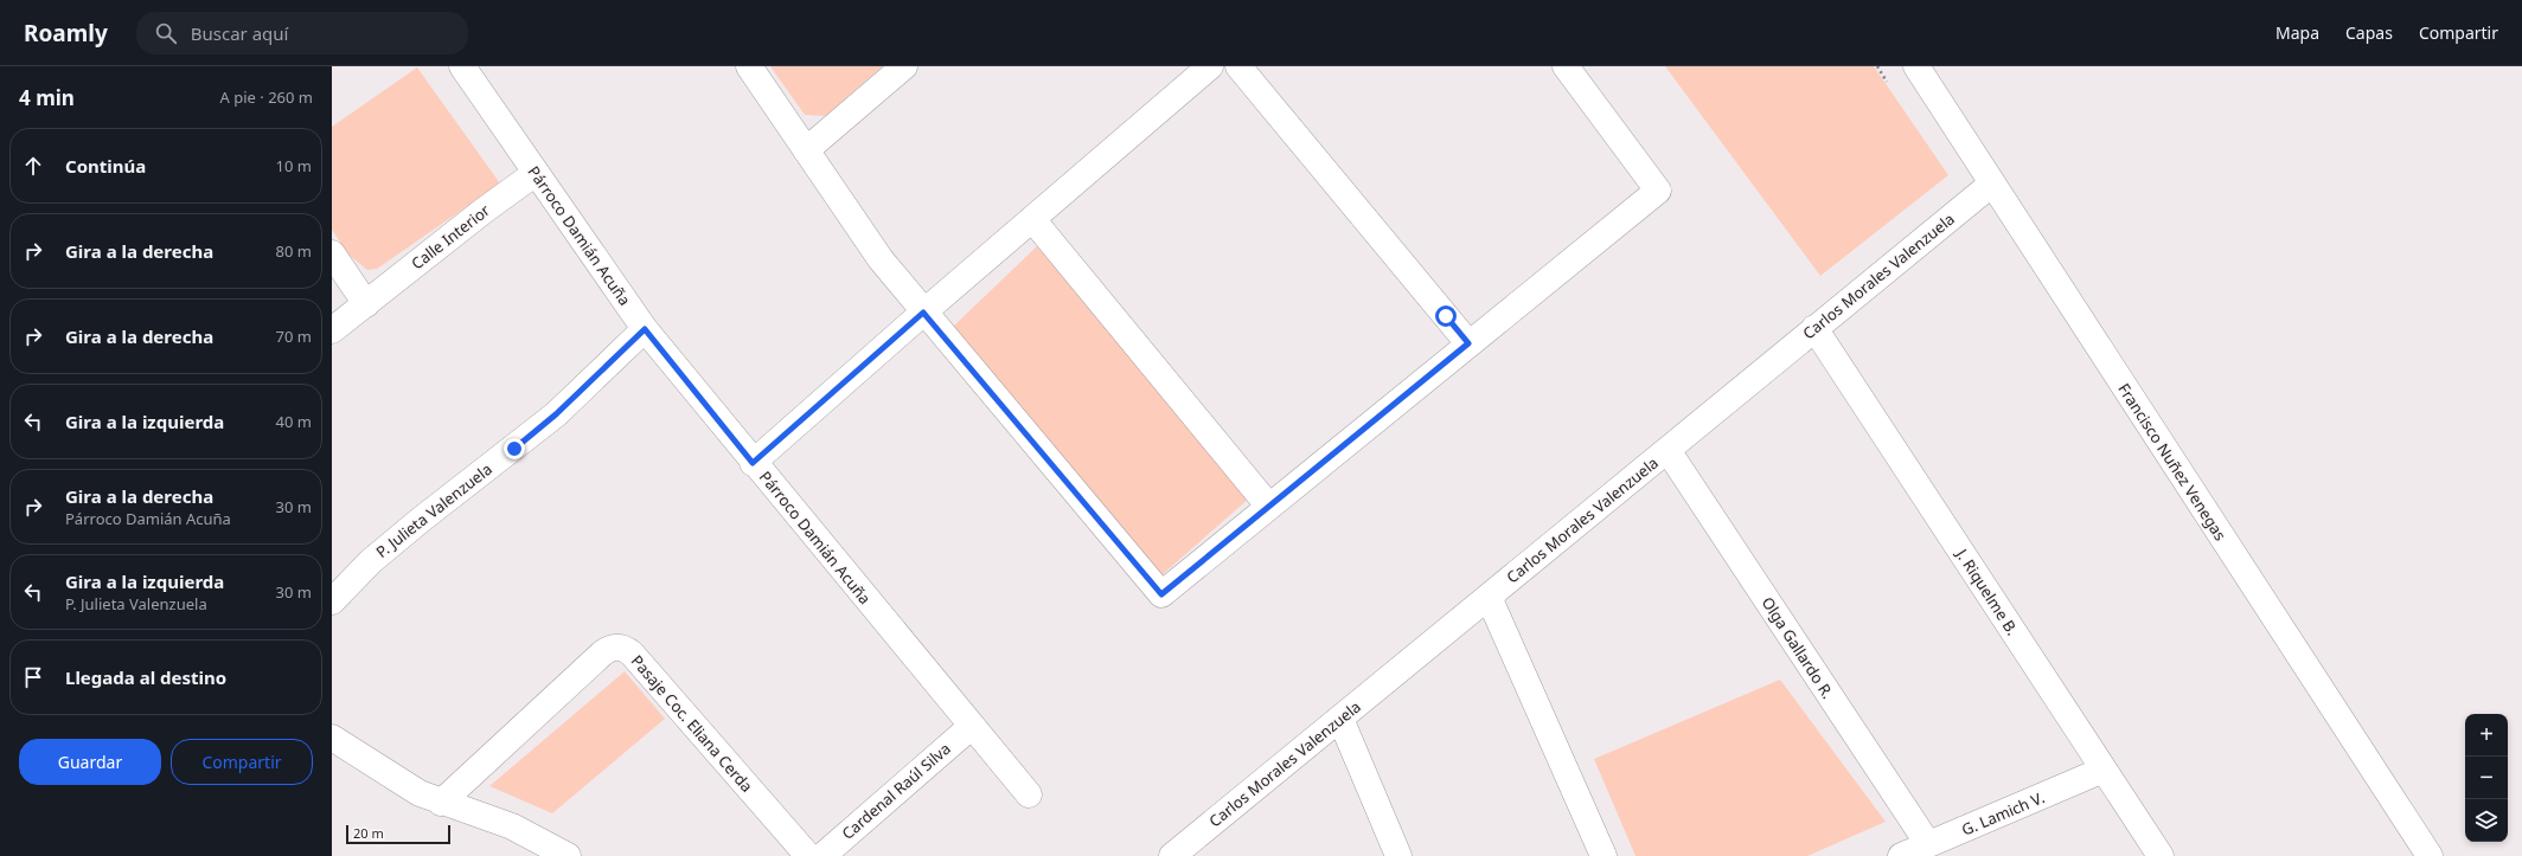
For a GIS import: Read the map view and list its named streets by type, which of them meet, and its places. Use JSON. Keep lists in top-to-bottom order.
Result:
{
  "streets": {
    "street": [
      "Párroco Damián Acuña",
      "Calle Interior",
      "Carlos Morales Valenzuela",
      "Francisco Nuñez Venegas",
      "P. Julieta Valenzuela",
      "J. Riquelme B.",
      "Olga Gallardo R.",
      "Pasaje Coc. Eliana Cerda",
      "Cardenal Raúl Silva",
      "G. Lamich V."
    ]
  },
  "crossings": [
    ["Párroco Damián Acuña", "Calle Interior"],
    ["Párroco Damián Acuña", "P. Julieta Valenzuela"],
    ["Párroco Damián Acuña", "Cardenal Raúl Silva"],
    ["Carlos Morales Valenzuela", "Francisco Nuñez Venegas"],
    ["Carlos Morales Valenzuela", "J. Riquelme B."],
    ["Carlos Morales Valenzuela", "Olga Gallardo R."],
    ["J. Riquelme B.", "G. Lamich V."],
    ["Olga Gallardo R.", "G. Lamich V."]
  ],
  "scale_bar": "20 m",
  "page": {
    "header": "Roamly",
    "search": "Buscar aquí",
    "nav": ["Mapa", "Capas", "Compartir"],
    "heading": ["4 min", "A pie · 260 m"],
    "list": [
      ["Continúa", "10 m"],
      ["Gira a la derecha", "80 m"],
      ["Gira a la derecha", "70 m"],
      ["Gira a la izquierda", "40 m"],
      ["Gira a la derecha", "Párroco Damián Acuña", "30 m"],
      ["Gira a la izquierda", "P. Julieta Valenzuela", "30 m"],
      "Llegada al destino"
    ],
    "map_buttons": ["+", "−"],
    "buttons": ["Guardar", "Compartir"],
    "scale": "20 m"
  }
}
